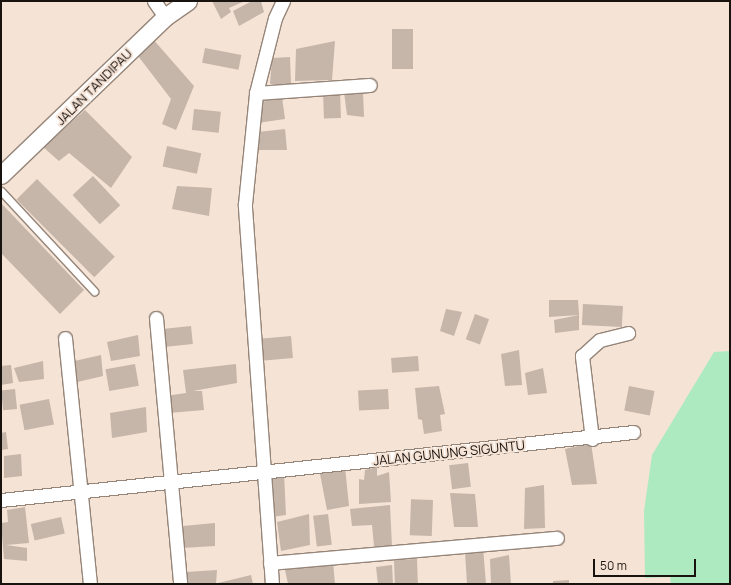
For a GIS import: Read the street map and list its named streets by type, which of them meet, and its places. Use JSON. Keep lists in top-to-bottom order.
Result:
{
  "streets": {
    "street": ["JALAN TANDIPAU", "JALAN GUNUNG SIGUNTU"]
  },
  "scale_bar": "50 m"
}
